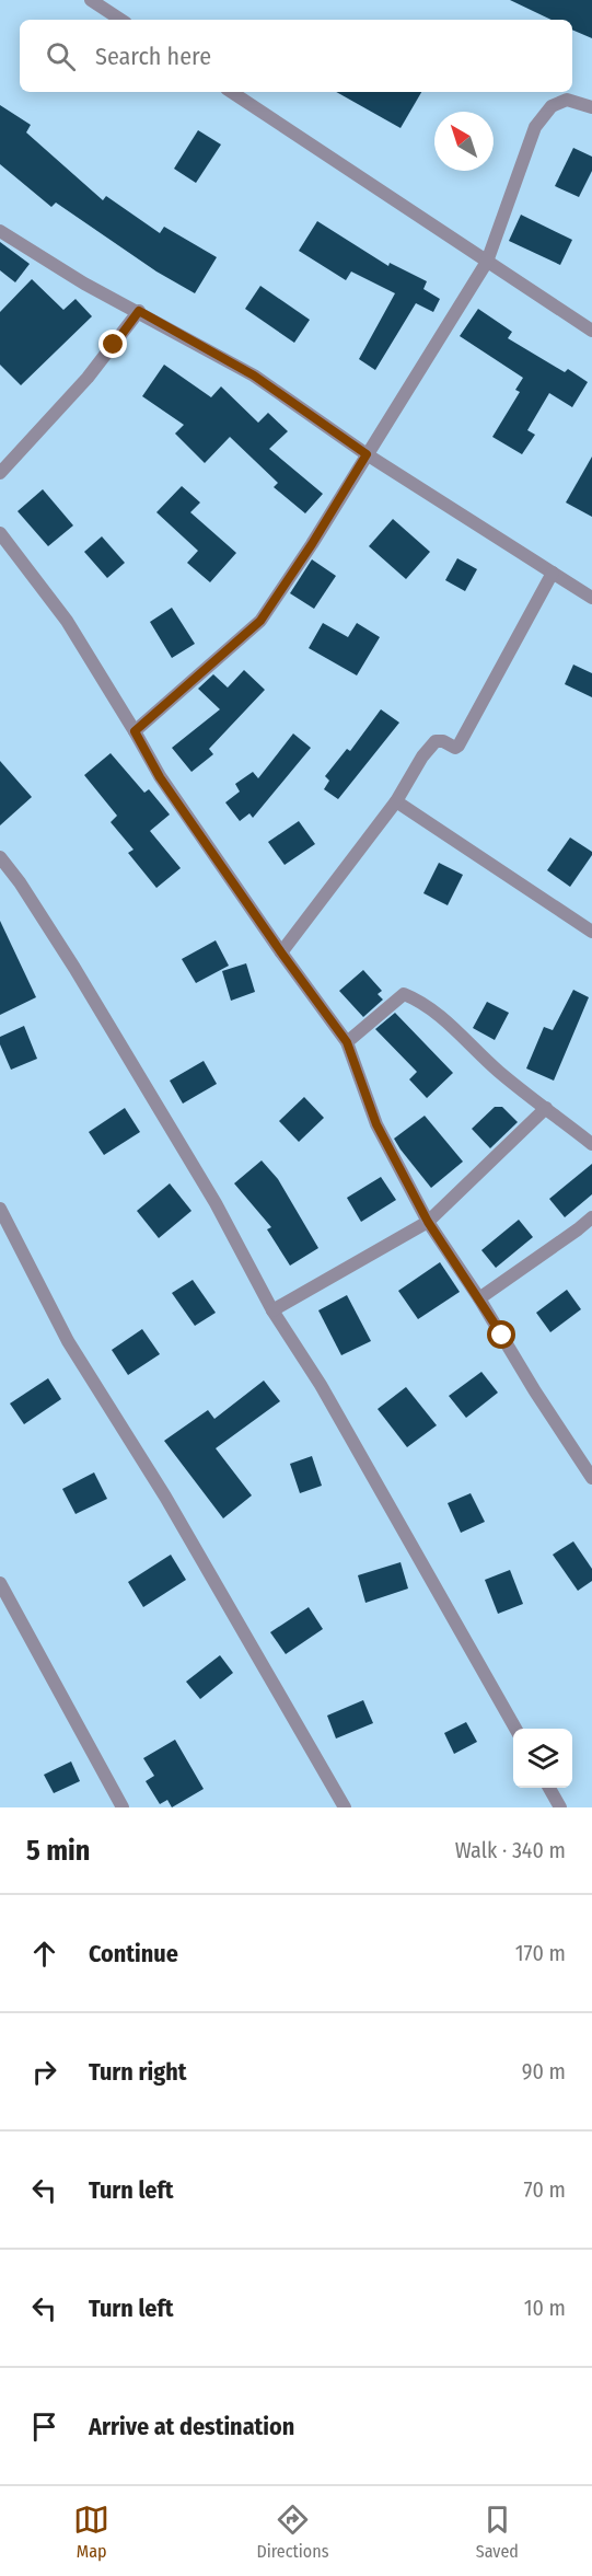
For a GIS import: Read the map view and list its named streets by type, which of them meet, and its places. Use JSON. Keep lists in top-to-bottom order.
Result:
{
  "north": "top left",
  "page": {
    "search": "Search here",
    "heading": ["5 min", "Walk · 340 m"],
    "list": [
      ["Continue", "170 m"],
      ["Turn right", "90 m"],
      ["Turn left", "70 m"],
      ["Turn left", "10 m"],
      "Arrive at destination"
    ],
    "nav": ["Map", "Directions", "Saved"]
  }
}
